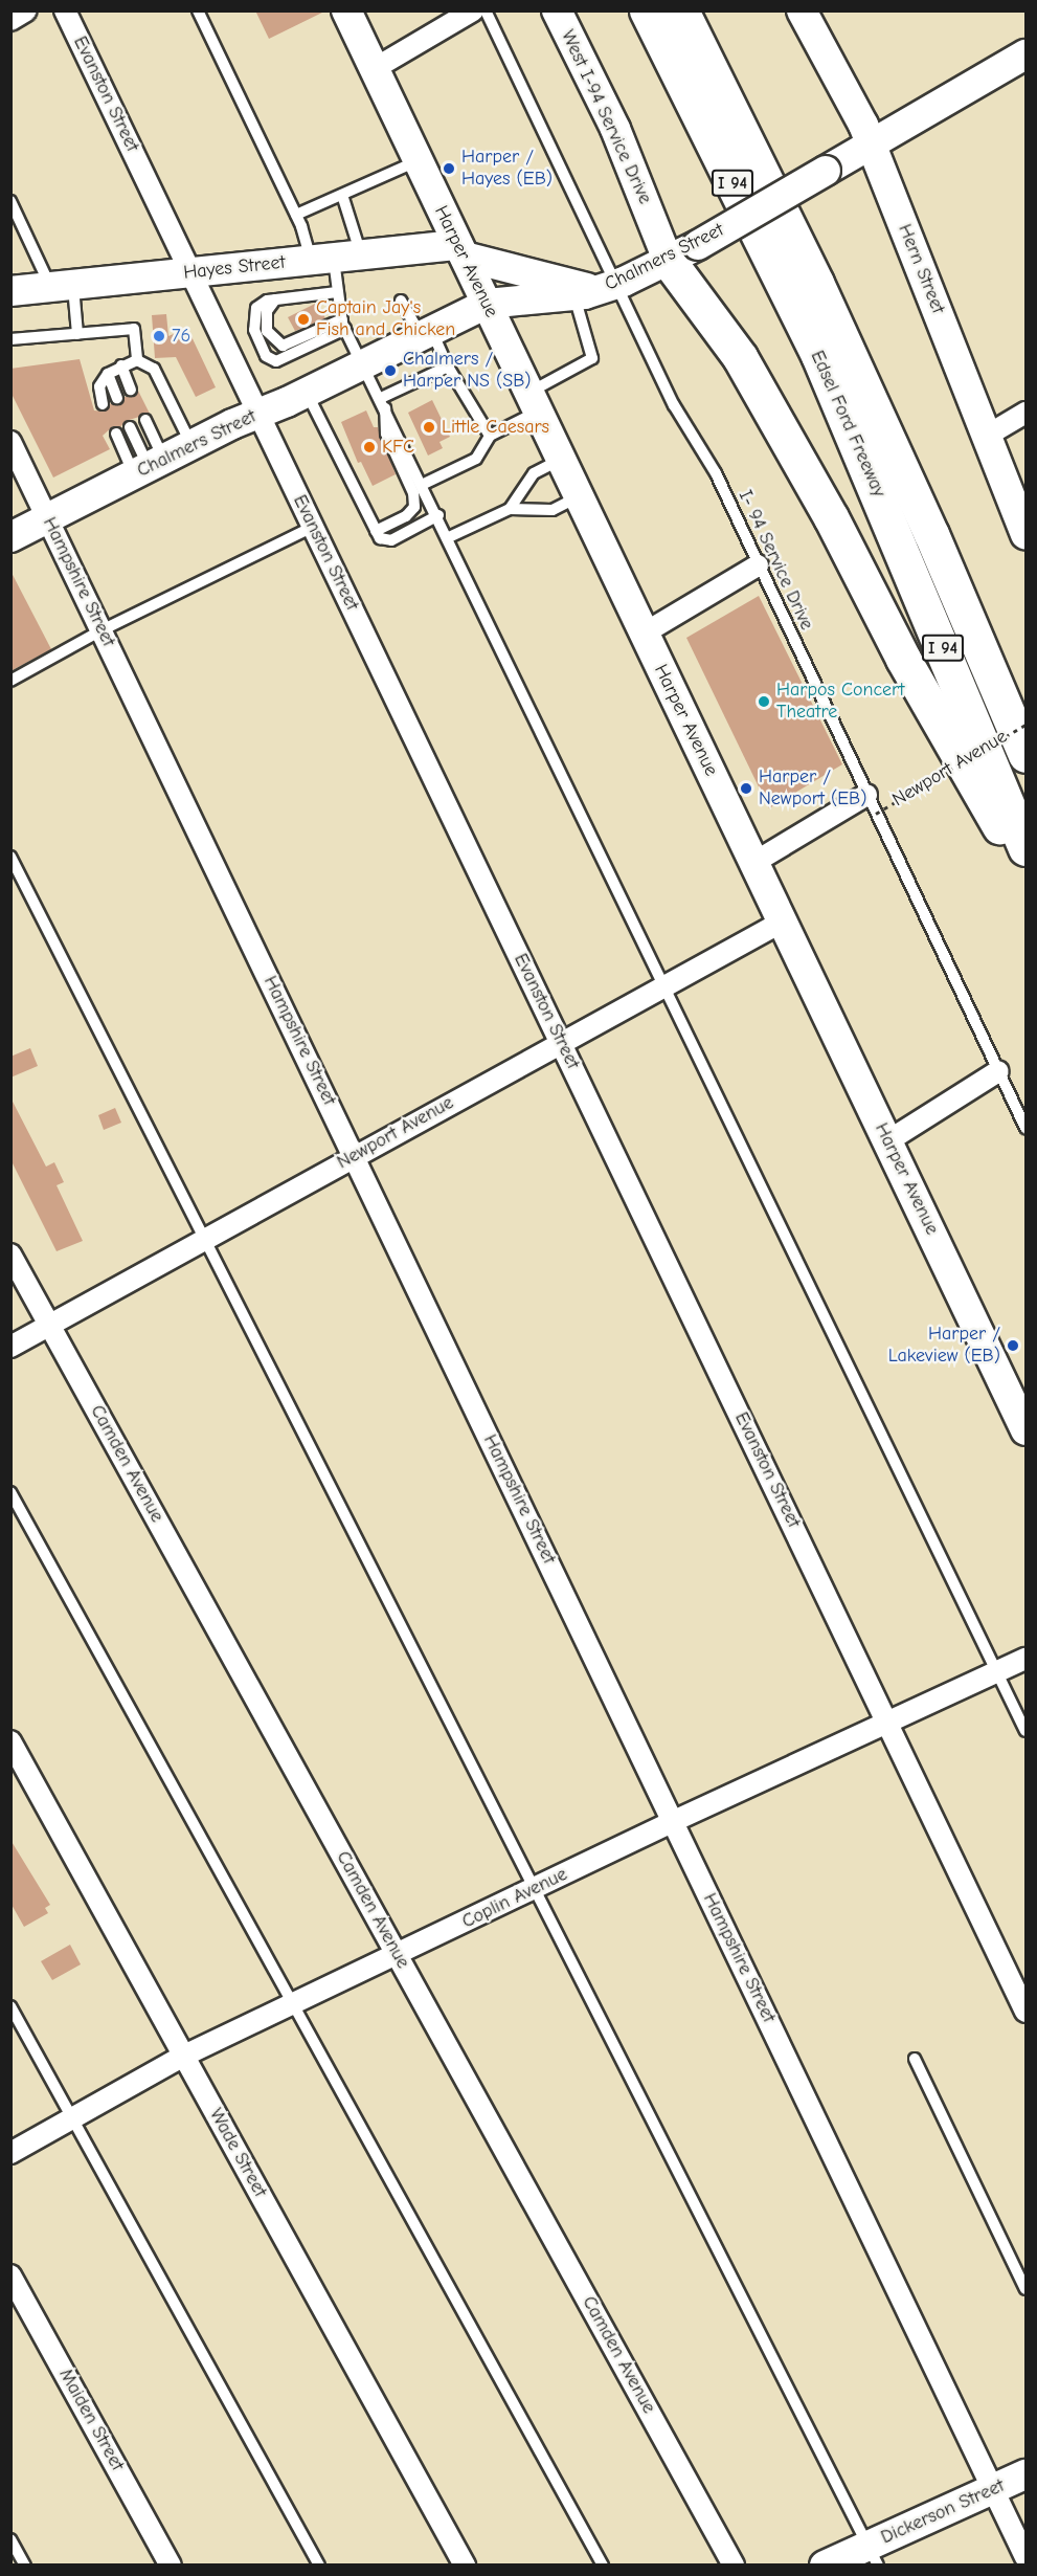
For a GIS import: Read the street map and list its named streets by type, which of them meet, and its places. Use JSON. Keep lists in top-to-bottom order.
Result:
{
  "streets": {
    "highway": ["I 94", "Edsel Ford Freeway"],
    "street": [
      "Evanston Street",
      "West I-94 Service Drive",
      "Chalmers Street",
      "Harper Avenue",
      "Hayes Street",
      "Hern Street",
      "Hampshire Street",
      "Newport Avenue",
      "Camden Avenue",
      "Coplin Avenue",
      "Wade Street",
      "Maiden Street",
      "Dickerson Street"
    ],
    "lane": ["I- 94 Service Drive"]
  },
  "crossings": [
    ["Evanston Street", "Chalmers Street"],
    ["Evanston Street", "Hayes Street"],
    ["Evanston Street", "Newport Avenue"],
    ["Evanston Street", "Coplin Avenue"],
    ["West I-94 Service Drive", "Chalmers Street"],
    ["Chalmers Street", "Harper Avenue"],
    ["Chalmers Street", "Hern Street"],
    ["Chalmers Street", "I- 94 Service Drive"],
    ["Chalmers Street", "Hampshire Street"],
    ["Harper Avenue", "Hayes Street"],
    ["Harper Avenue", "Newport Avenue"],
    ["I- 94 Service Drive", "Newport Avenue"],
    ["Hampshire Street", "Newport Avenue"],
    ["Hampshire Street", "Coplin Avenue"],
    ["Hampshire Street", "Dickerson Street"],
    ["Newport Avenue", "Camden Avenue"],
    ["Camden Avenue", "Coplin Avenue"],
    ["Coplin Avenue", "Wade Street"]
  ],
  "places": [
    "Harper / Hayes (EB)",
    "Captain Jay's Fish and Chicken",
    "76",
    "Chalmers / Harper NS (SB)",
    "Little Caesars",
    "KFC",
    "Harpos Concert Theatre",
    "Harper / Newport (EB)",
    "Harper / Lakeview (EB)"
  ]
}
